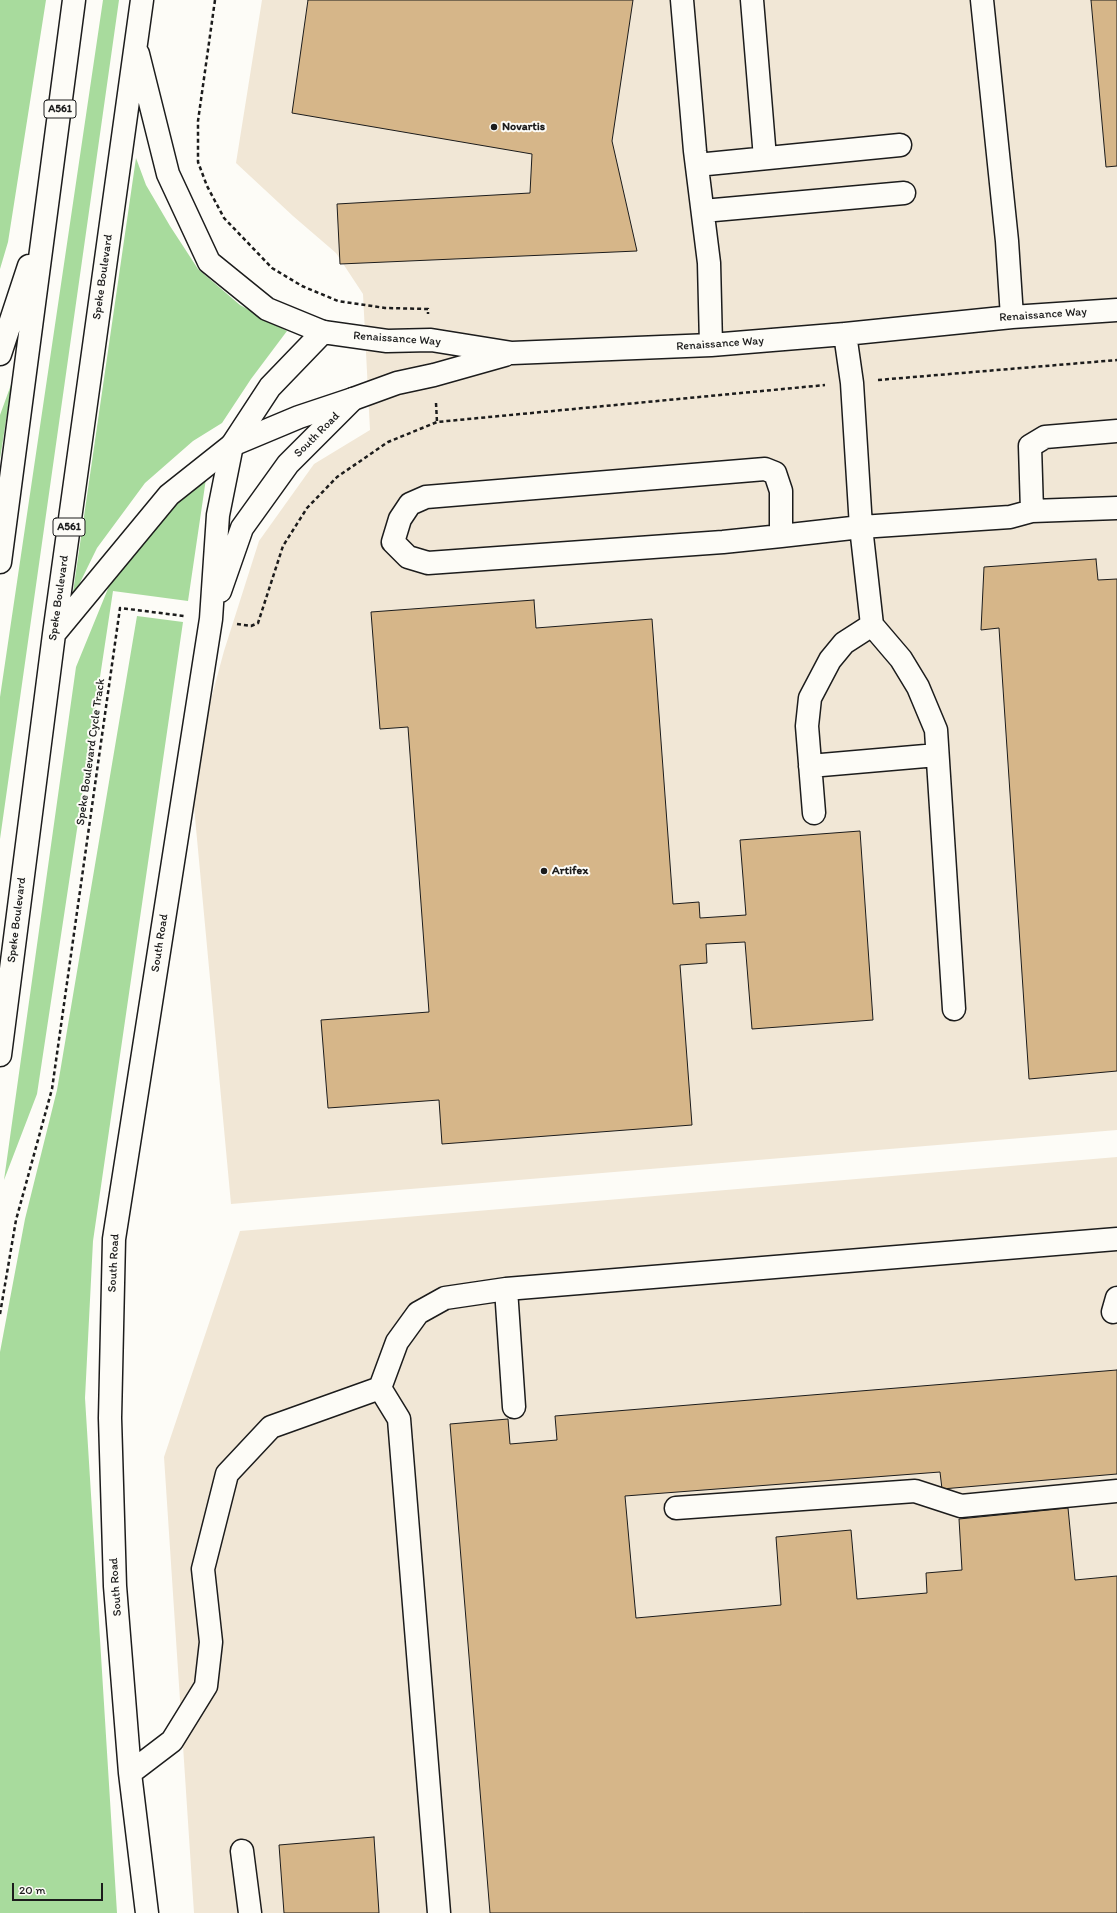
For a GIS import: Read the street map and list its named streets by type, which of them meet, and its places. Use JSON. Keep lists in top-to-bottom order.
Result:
{
  "streets": {
    "main road": [
      "A561",
      "Speke Boulevard",
      "Renaissance Way",
      "South Road"
    ],
    "path": ["Speke Boulevard Cycle Track"]
  },
  "crossings": [
    ["Speke Boulevard", "Renaissance Way"],
    ["Renaissance Way", "South Road"],
    ["South Road", "Speke Boulevard Cycle Track"]
  ],
  "places": ["Novartis", "Artifex"],
  "scale_bar": "20 m"
}
